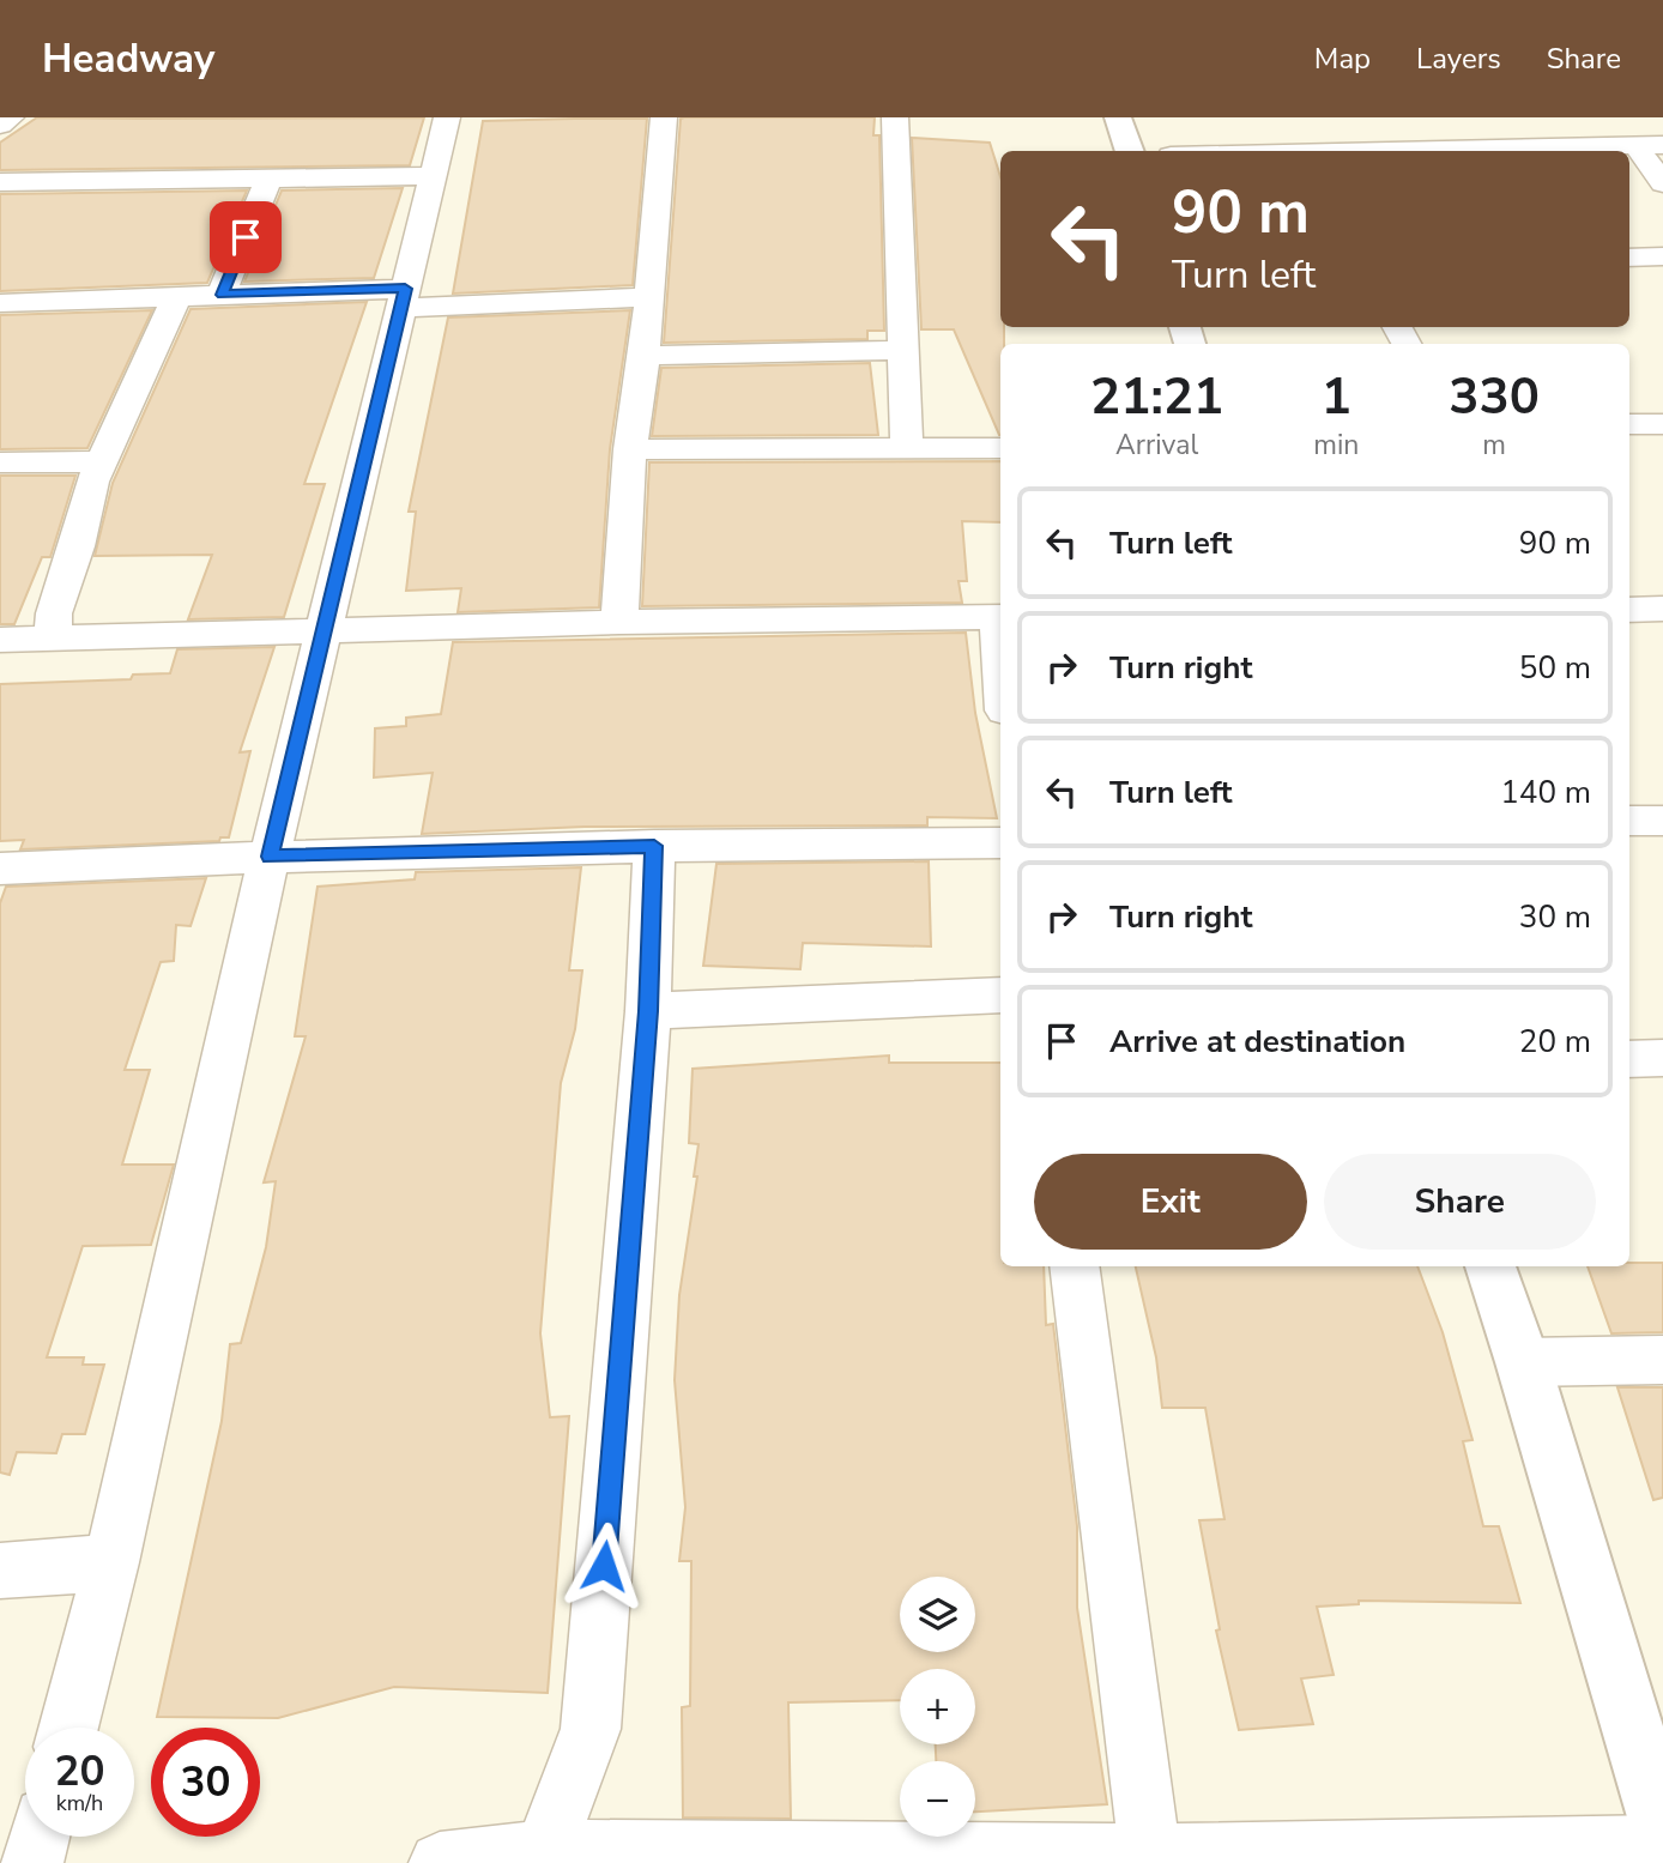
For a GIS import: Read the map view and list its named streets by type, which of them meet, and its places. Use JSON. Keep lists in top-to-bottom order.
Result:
{
  "page": {
    "header": "Headway",
    "nav": ["Map", "Layers", "Share"],
    "turn": ["90 m", "Turn left"],
    "eta": [
      "21:21",
      "Arrival",
      "1",
      "min",
      "330",
      "m"
    ],
    "list": [
      {
        "name": "Turn left",
        "value": "90 m"
      },
      {
        "name": "Turn right",
        "value": "50 m"
      },
      {
        "name": "Turn left",
        "value": "140 m"
      },
      {
        "name": "Turn right",
        "value": "30 m"
      },
      {
        "name": "Arrive at destination",
        "value": "20 m"
      }
    ],
    "buttons": ["Exit", "Share"],
    "map_buttons": ["+", "−"],
    "speed": "20 km/h",
    "limit": "30"
  }
}
